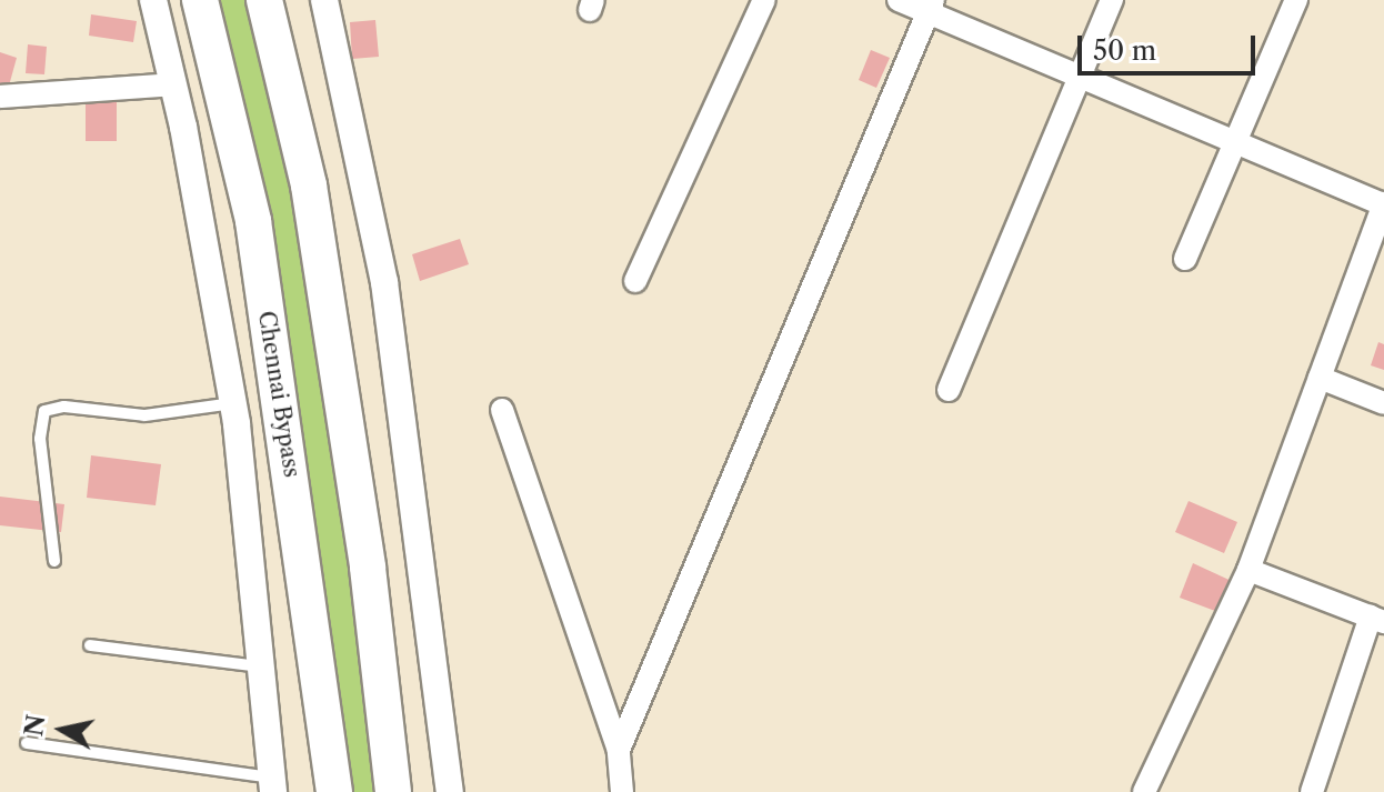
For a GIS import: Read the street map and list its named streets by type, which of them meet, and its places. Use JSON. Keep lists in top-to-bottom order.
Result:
{
  "streets": {
    "highway": ["Chennai Bypass"]
  },
  "scale_bar": "50 m",
  "north": "left"
}
